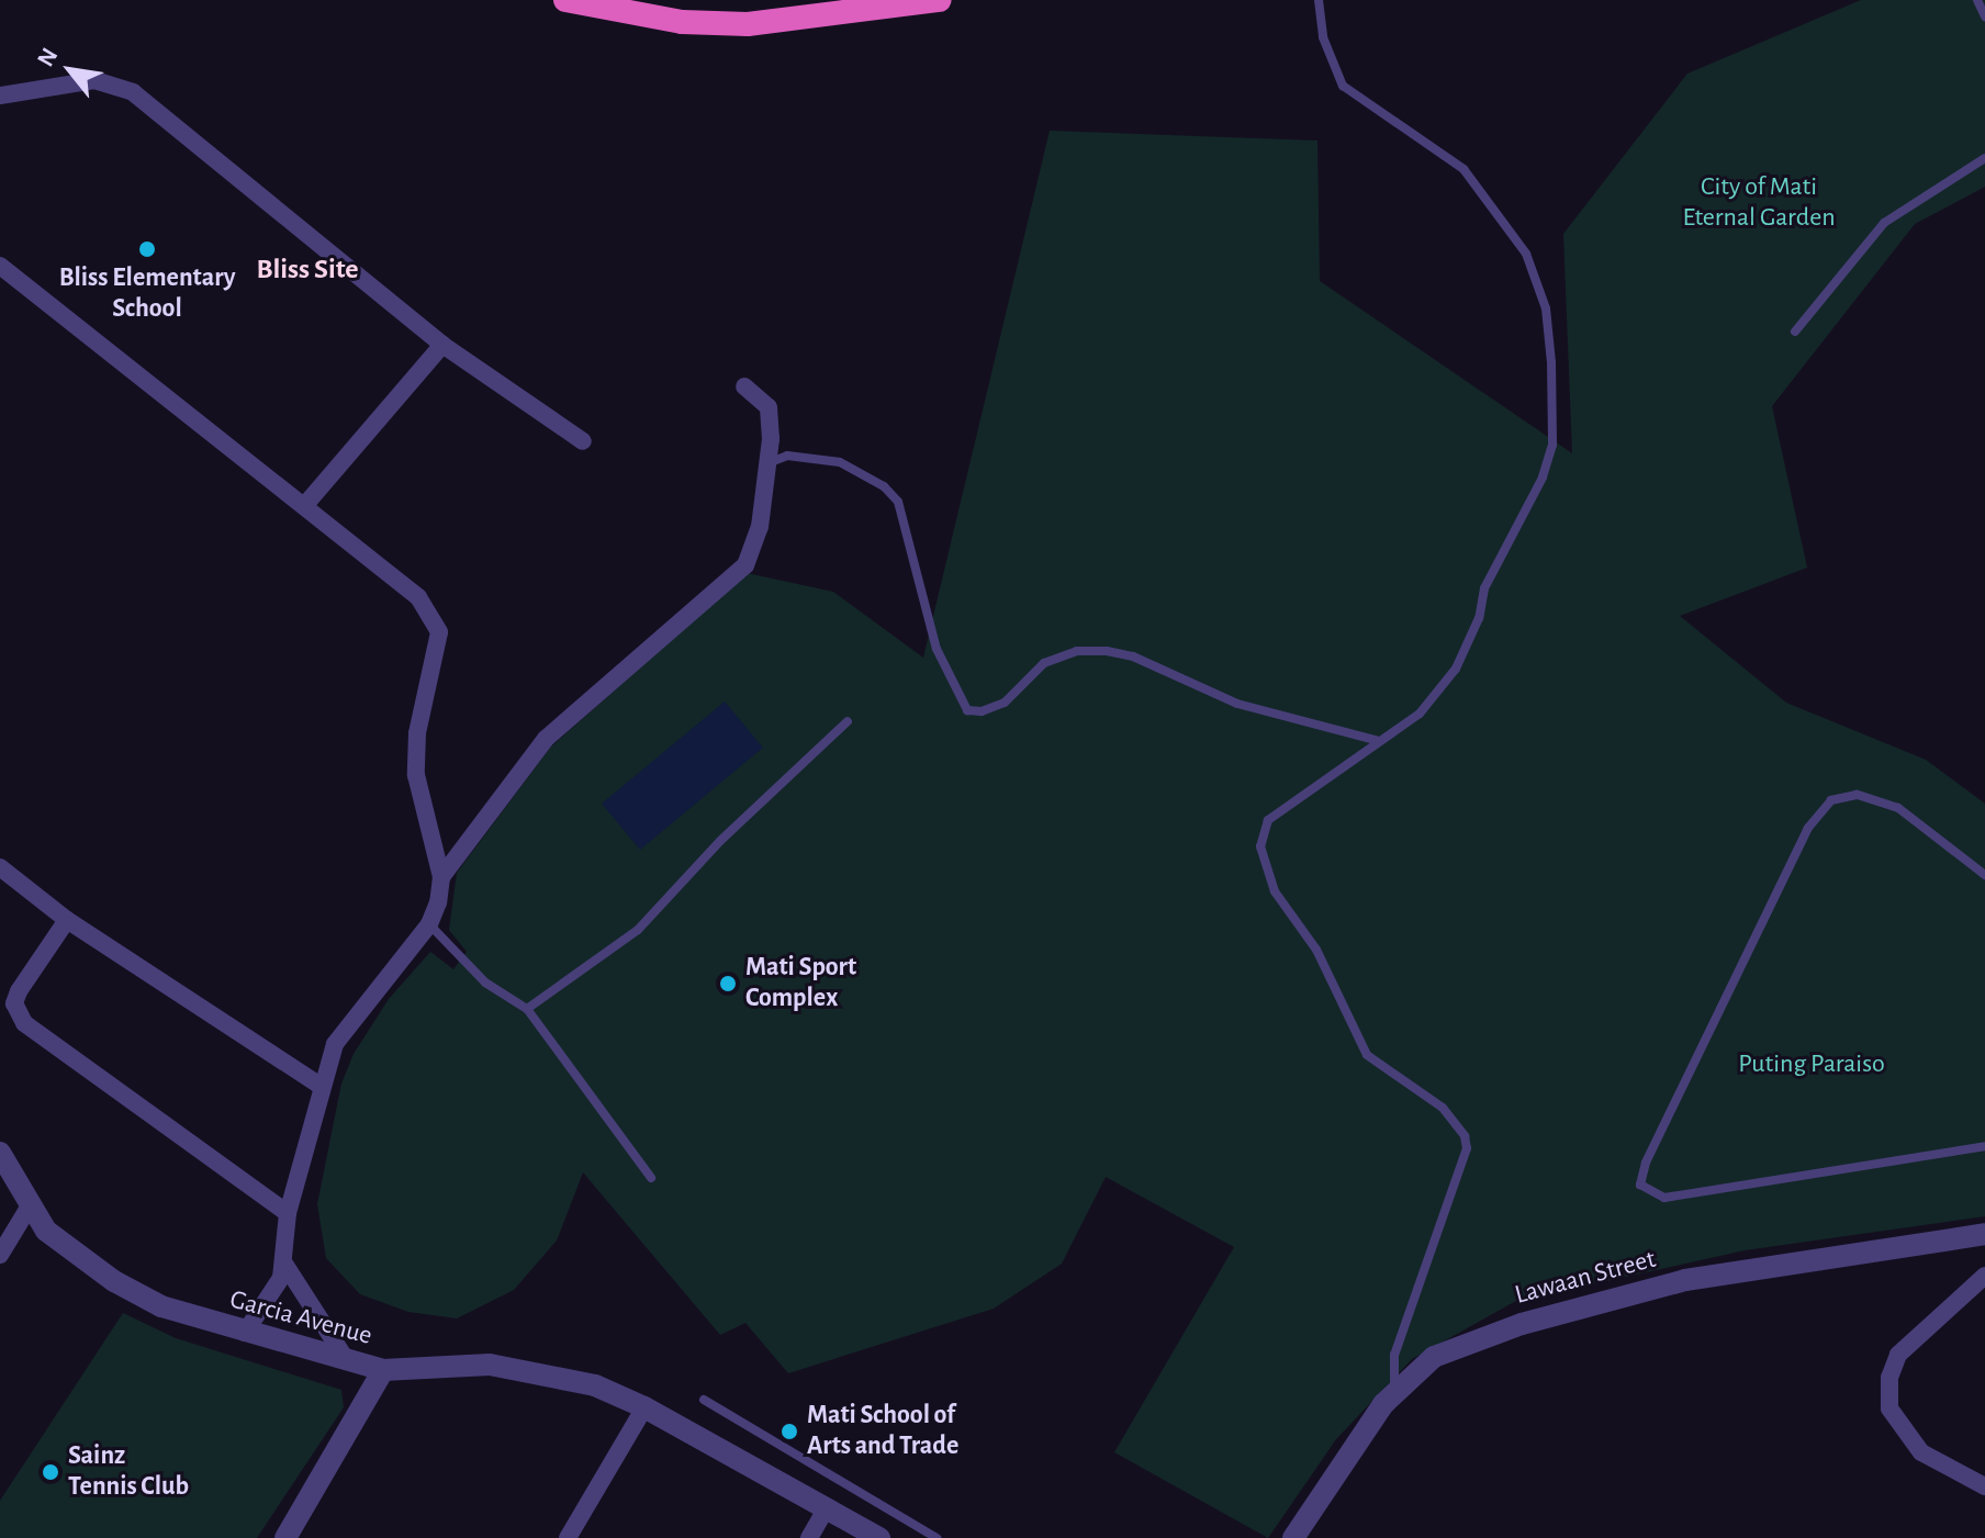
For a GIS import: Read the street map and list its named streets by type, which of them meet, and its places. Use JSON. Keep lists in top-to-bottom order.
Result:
{
  "streets": {
    "street": ["Lawaan Street", "Garcia Avenue"]
  },
  "districts": ["Bliss Site"],
  "parks": ["City of Mati Eternal Garden", "Puting Paraiso"],
  "places": [
    "Bliss Elementary School",
    "Mati Sport Complex",
    "Mati School of Arts and Trade",
    "Sainz Tennis Club"
  ],
  "north": "top left"
}
